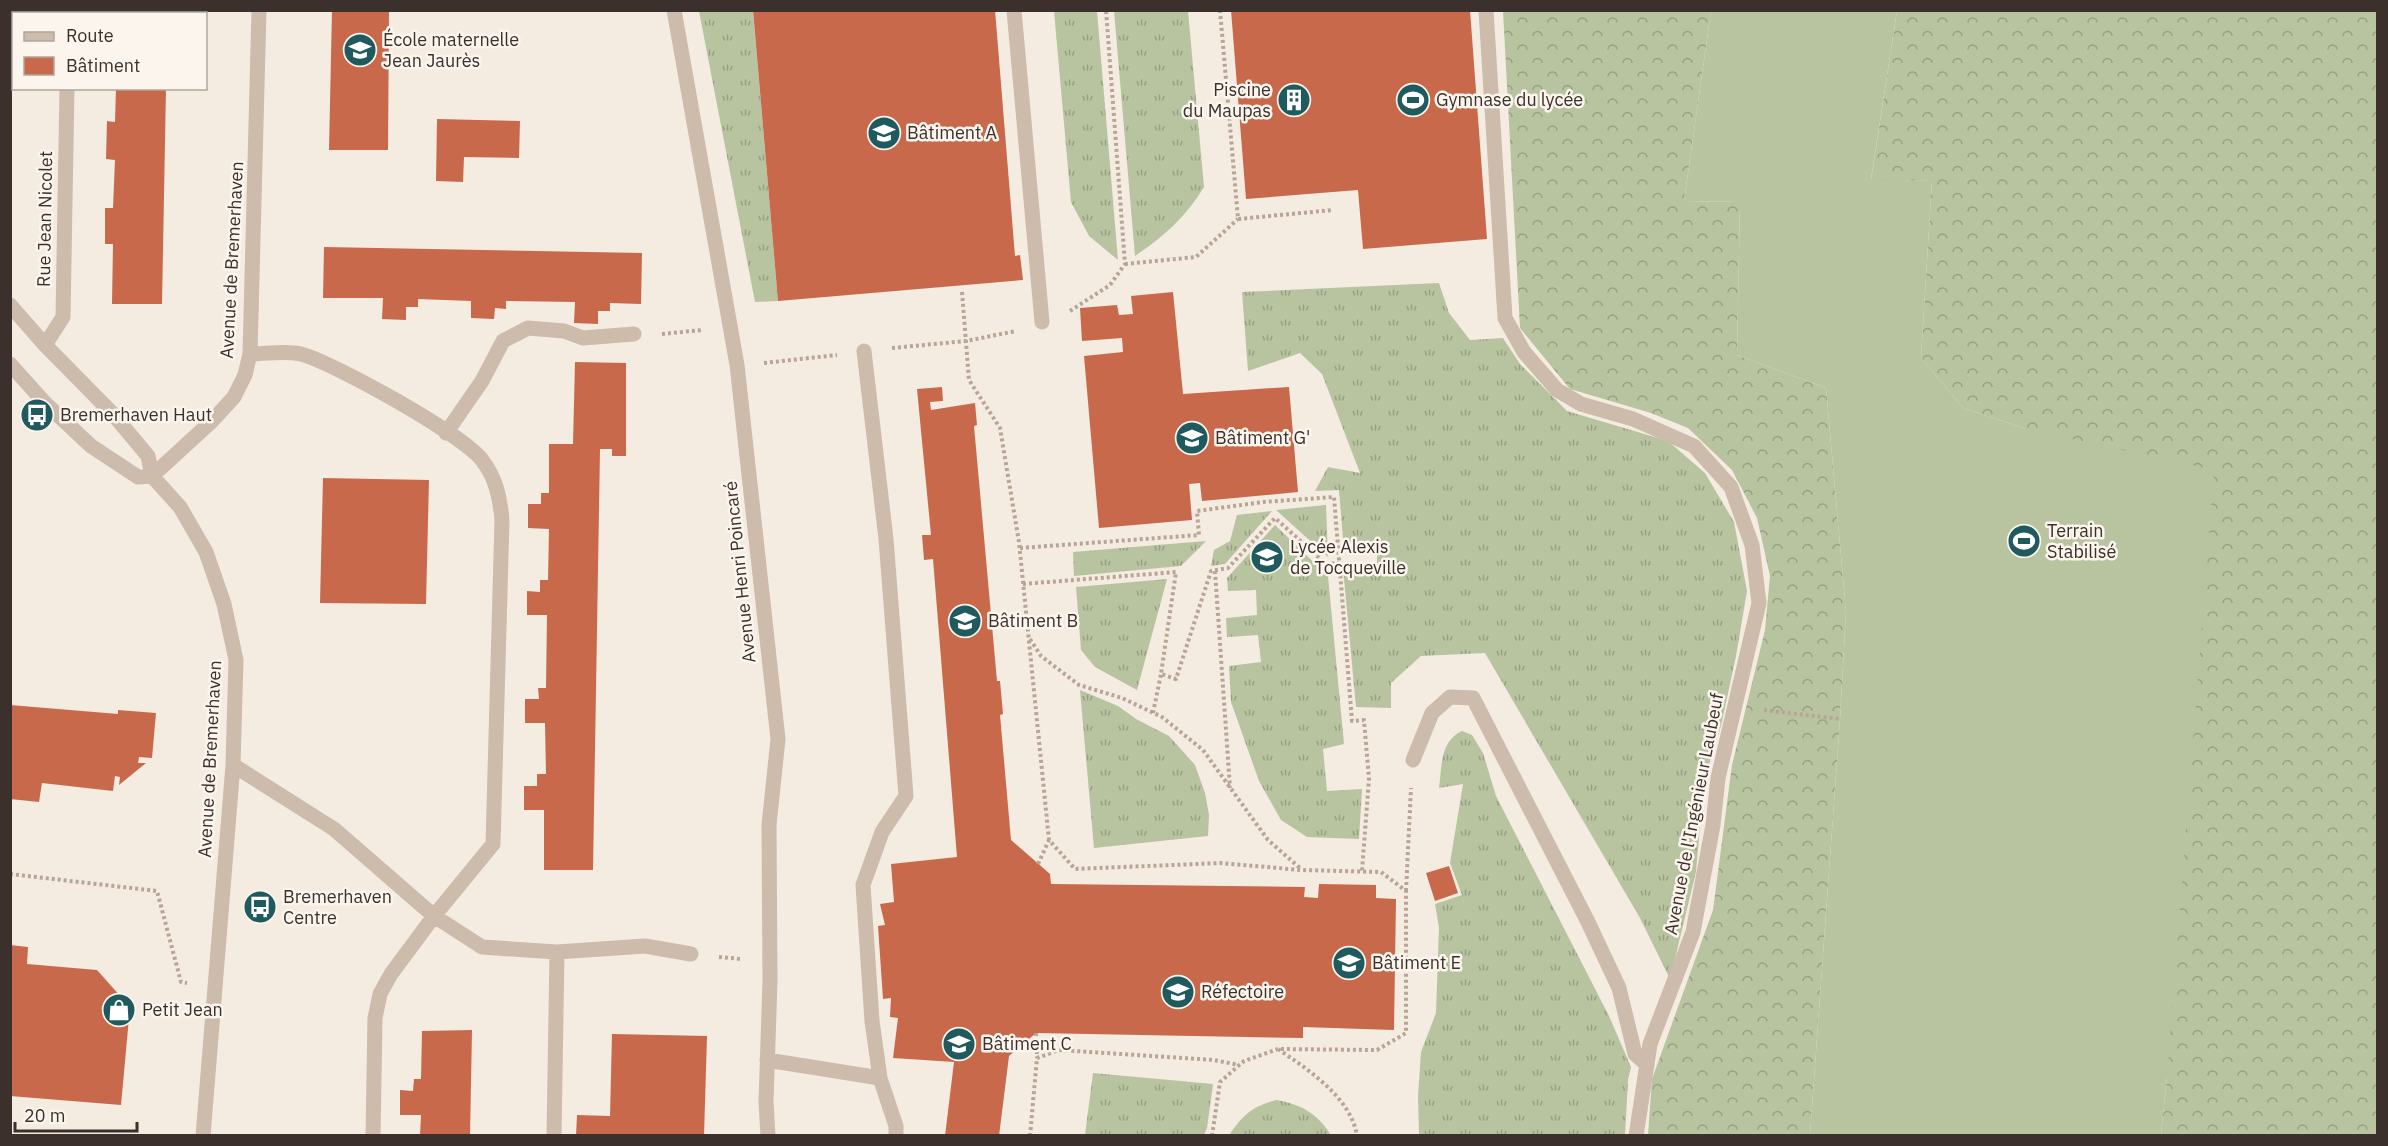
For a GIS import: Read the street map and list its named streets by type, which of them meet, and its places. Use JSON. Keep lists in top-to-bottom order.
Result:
{
  "streets": {
    "street": [
      "Rue Jean Nicolet",
      "Avenue de Bremerhaven",
      "Avenue Henri Poincaré",
      "Avenue de l'Ingénieur Laubeuf"
    ]
  },
  "places": {
    "school or university": [
      "École maternelle Jean Jaurès",
      "Bâtiment A",
      "Bâtiment G'",
      "Lycée Alexis de Tocqueville",
      "Bâtiment B",
      "Bâtiment E",
      "Réfectoire",
      "Bâtiment C"
    ],
    "building": ["Piscine du Maupas"],
    "sports": ["Gymnase du lycée", "Terrain Stabilisé"],
    "bus stop": ["Bremerhaven Haut", "Bremerhaven Centre"],
    "shop": ["Petit Jean"]
  },
  "legend": ["Route", "Bâtiment"],
  "scale_bar": "20 m"
}
